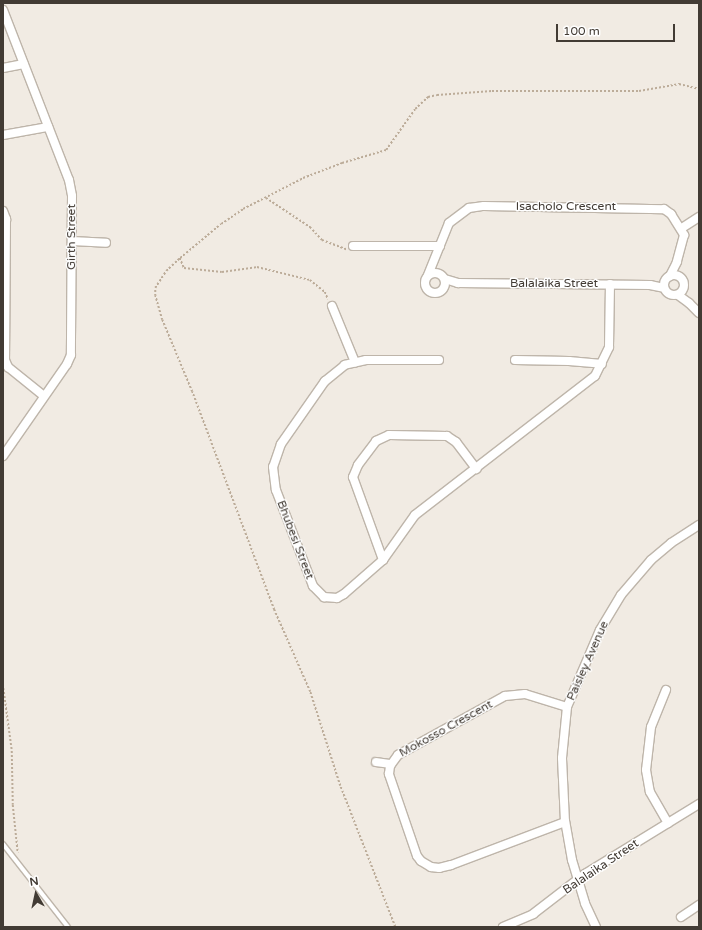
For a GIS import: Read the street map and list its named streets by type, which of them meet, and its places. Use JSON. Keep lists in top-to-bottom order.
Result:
{
  "streets": {
    "street": [
      "Isacholo Crescent",
      "Girth Street",
      "Balalaika Street",
      "Bhubesi Street",
      "Paisley Avenue",
      "Mokosso Crescent"
    ]
  },
  "crossings": [
    ["Isacholo Crescent", "Balalaika Street"],
    ["Balalaika Street", "Bhubesi Street"],
    ["Balalaika Street", "Paisley Avenue"],
    ["Paisley Avenue", "Mokosso Crescent"]
  ],
  "scale_bar": "100 m",
  "north": "top"
}
